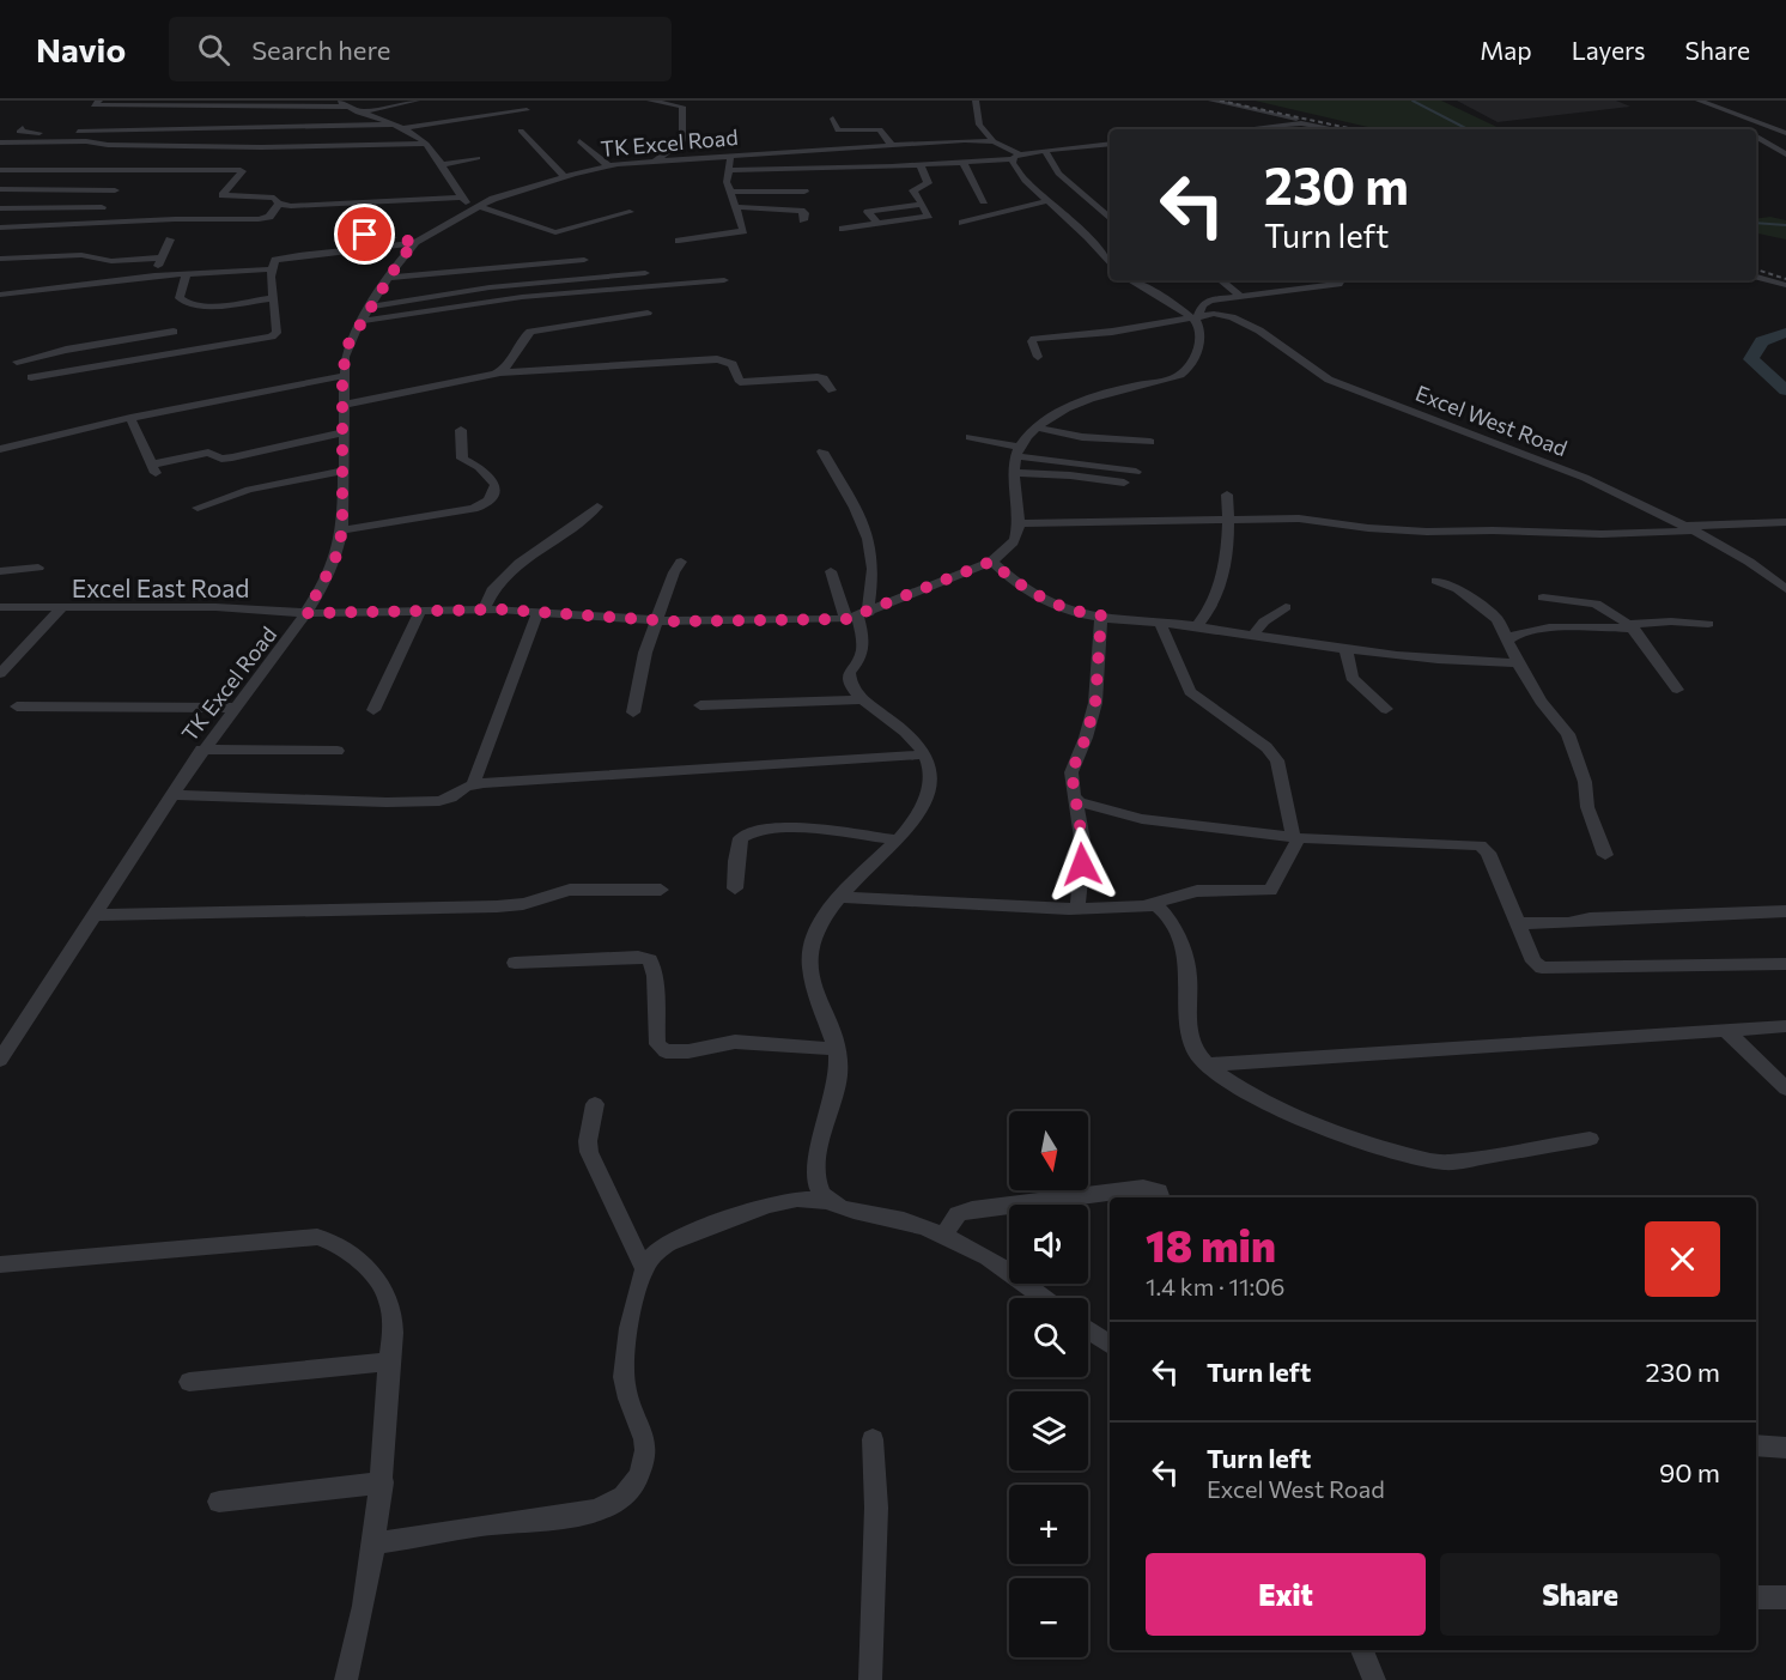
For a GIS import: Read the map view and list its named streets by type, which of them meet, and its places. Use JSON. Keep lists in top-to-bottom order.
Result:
{
  "streets": {
    "street": ["TK Excel Road", "Excel West Road", "Excel East Road"]
  },
  "crossings": [
    ["TK Excel Road", "Excel East Road"]
  ],
  "north": "bottom",
  "page": {
    "header": "Navio",
    "search": "Search here",
    "nav": ["Map", "Layers", "Share"],
    "turn": ["230 m", "Turn left"],
    "map_buttons": ["+", "−"],
    "heading": ["18 min", "1.4 km · 11:06"],
    "list": [
      {
        "name": "Turn left",
        "value": "230 m"
      },
      {
        "name": "Turn left",
        "note": "Excel West Road",
        "value": "90 m"
      }
    ],
    "buttons": ["Exit", "Share"]
  }
}
